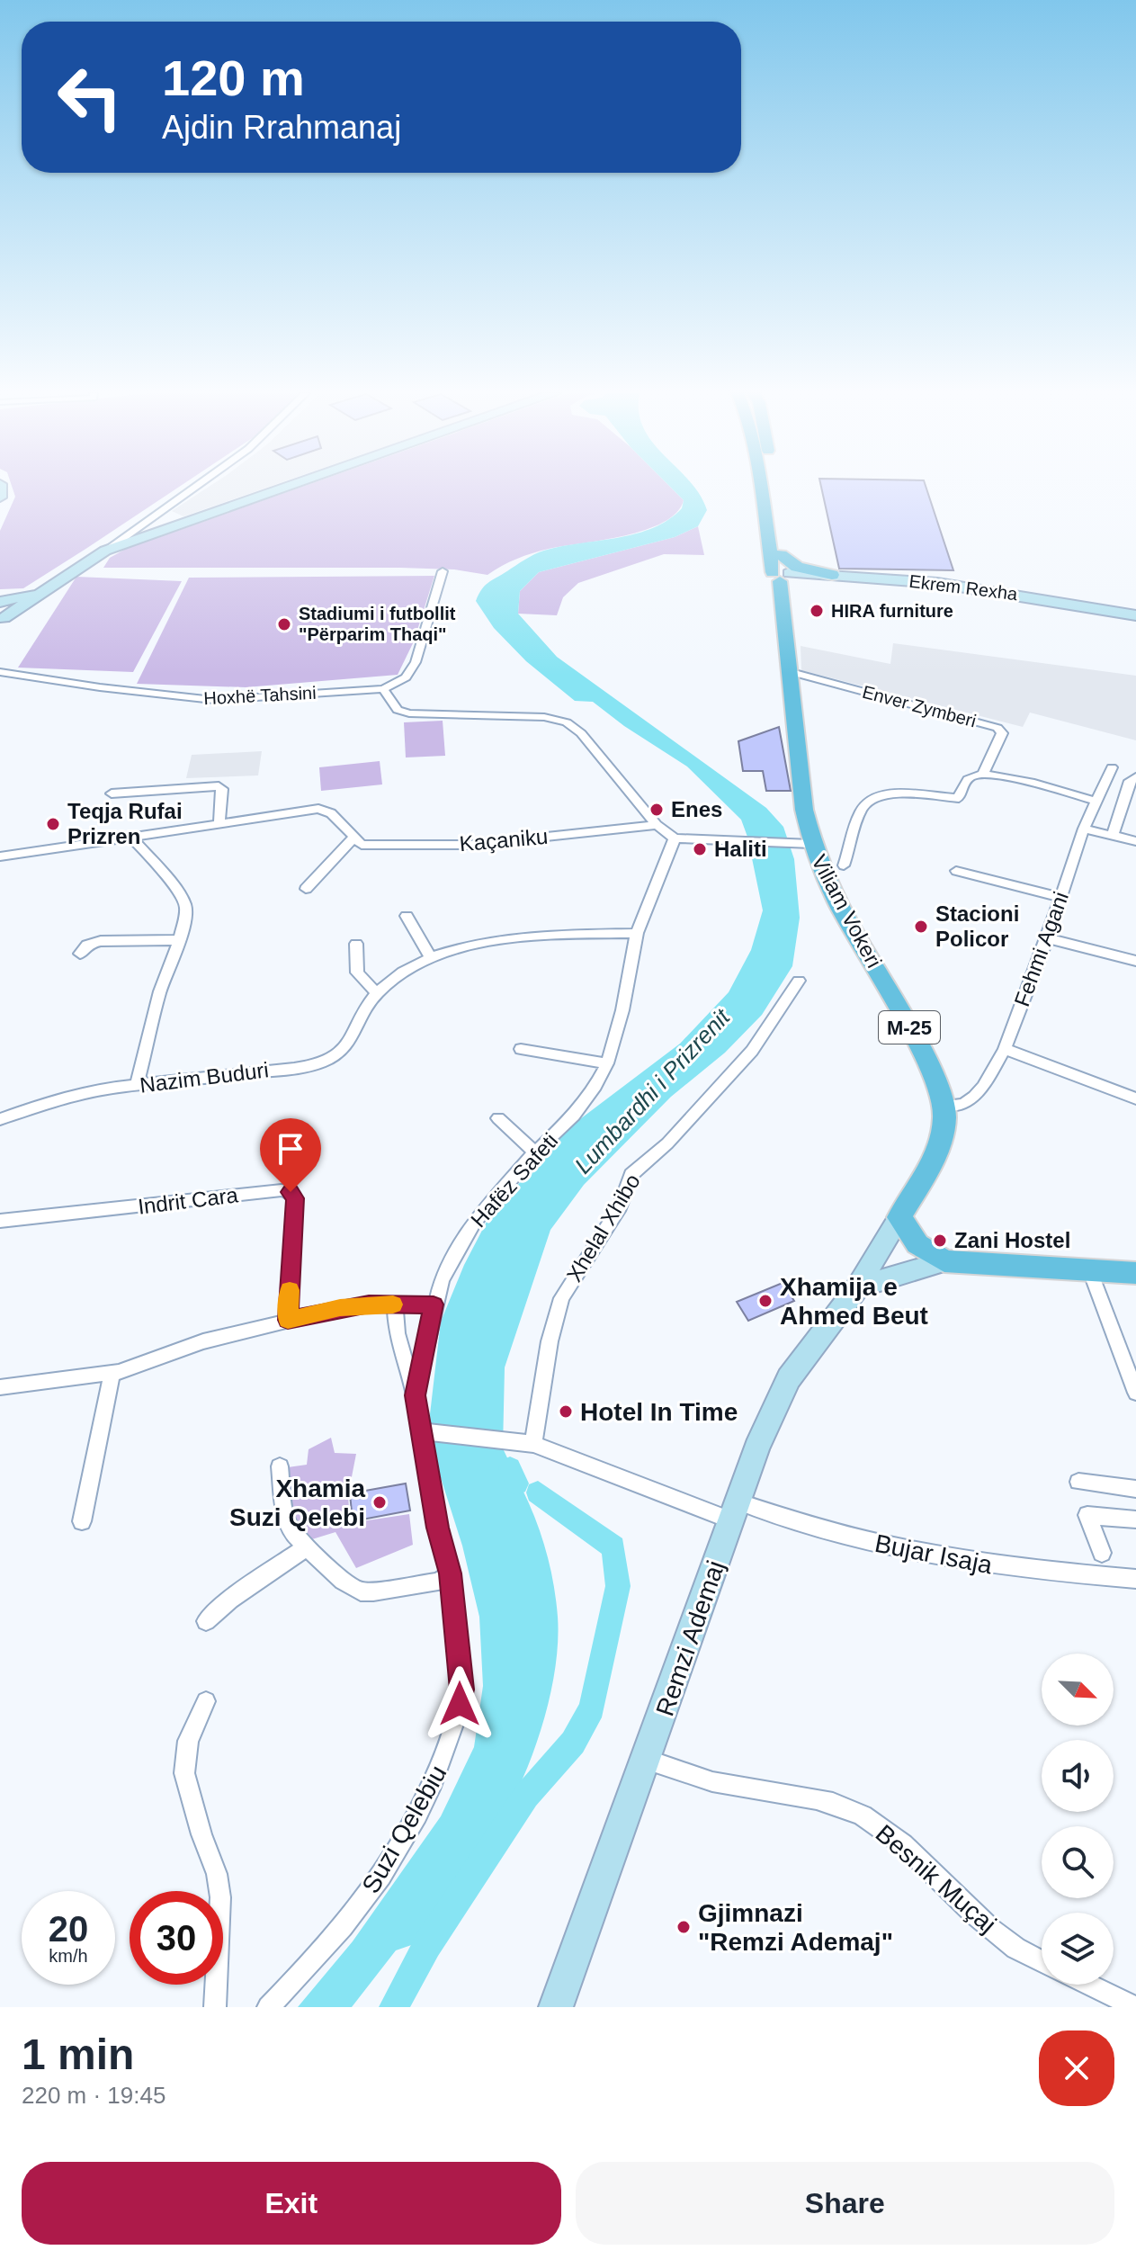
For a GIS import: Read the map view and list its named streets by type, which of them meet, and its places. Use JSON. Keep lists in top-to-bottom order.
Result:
{
  "streets": {
    "main road": ["Viliam Vokeri", "M-25"],
    "street": [
      "Ekrem Rexha",
      "Hoxhë Tahsini",
      "Enver Zymberi",
      "Kaçaniku",
      "Fehmi Agani",
      "Nazim Buduri",
      "Hafëz Safeti",
      "Indrit Cara",
      "Xhelal Xhibo",
      "Bujar Isaja",
      "Remzi Ademaj",
      "Suzi Qelebiu",
      "Besnik Muçaj"
    ]
  },
  "crossings": [
    ["Ekrem Rexha", "Viliam Vokeri"],
    ["Enver Zymberi", "Viliam Vokeri"],
    ["Viliam Vokeri", "Fehmi Agani"],
    ["Viliam Vokeri", "Remzi Ademaj"],
    ["Nazim Buduri", "Hafëz Safeti"],
    ["Hafëz Safeti", "Suzi Qelebiu"],
    ["Bujar Isaja", "Remzi Ademaj"],
    ["Remzi Ademaj", "Besnik Muçaj"]
  ],
  "water": ["Lumbardhi i Prizrenit"],
  "places": [
    "HIRA furniture",
    "Stadiumi i futbollit \"Përparim Thaqi\"",
    "Enes",
    "Teqja Rufai Prizren",
    "Haliti",
    "Stacioni Policor",
    "Zani Hostel",
    "Xhamija e Ahmed Beut",
    "Hotel In Time",
    "Xhamia Suzi Qelebi",
    "Gjimnazi \"Remzi Ademaj\""
  ],
  "north": "bottom right",
  "page": {
    "turn": ["120 m", "Ajdin Rrahmanaj"],
    "speed": "20 km/h",
    "limit": "30",
    "heading": ["1 min", "220 m · 19:45"],
    "buttons": ["Exit", "Share"]
  }
}
